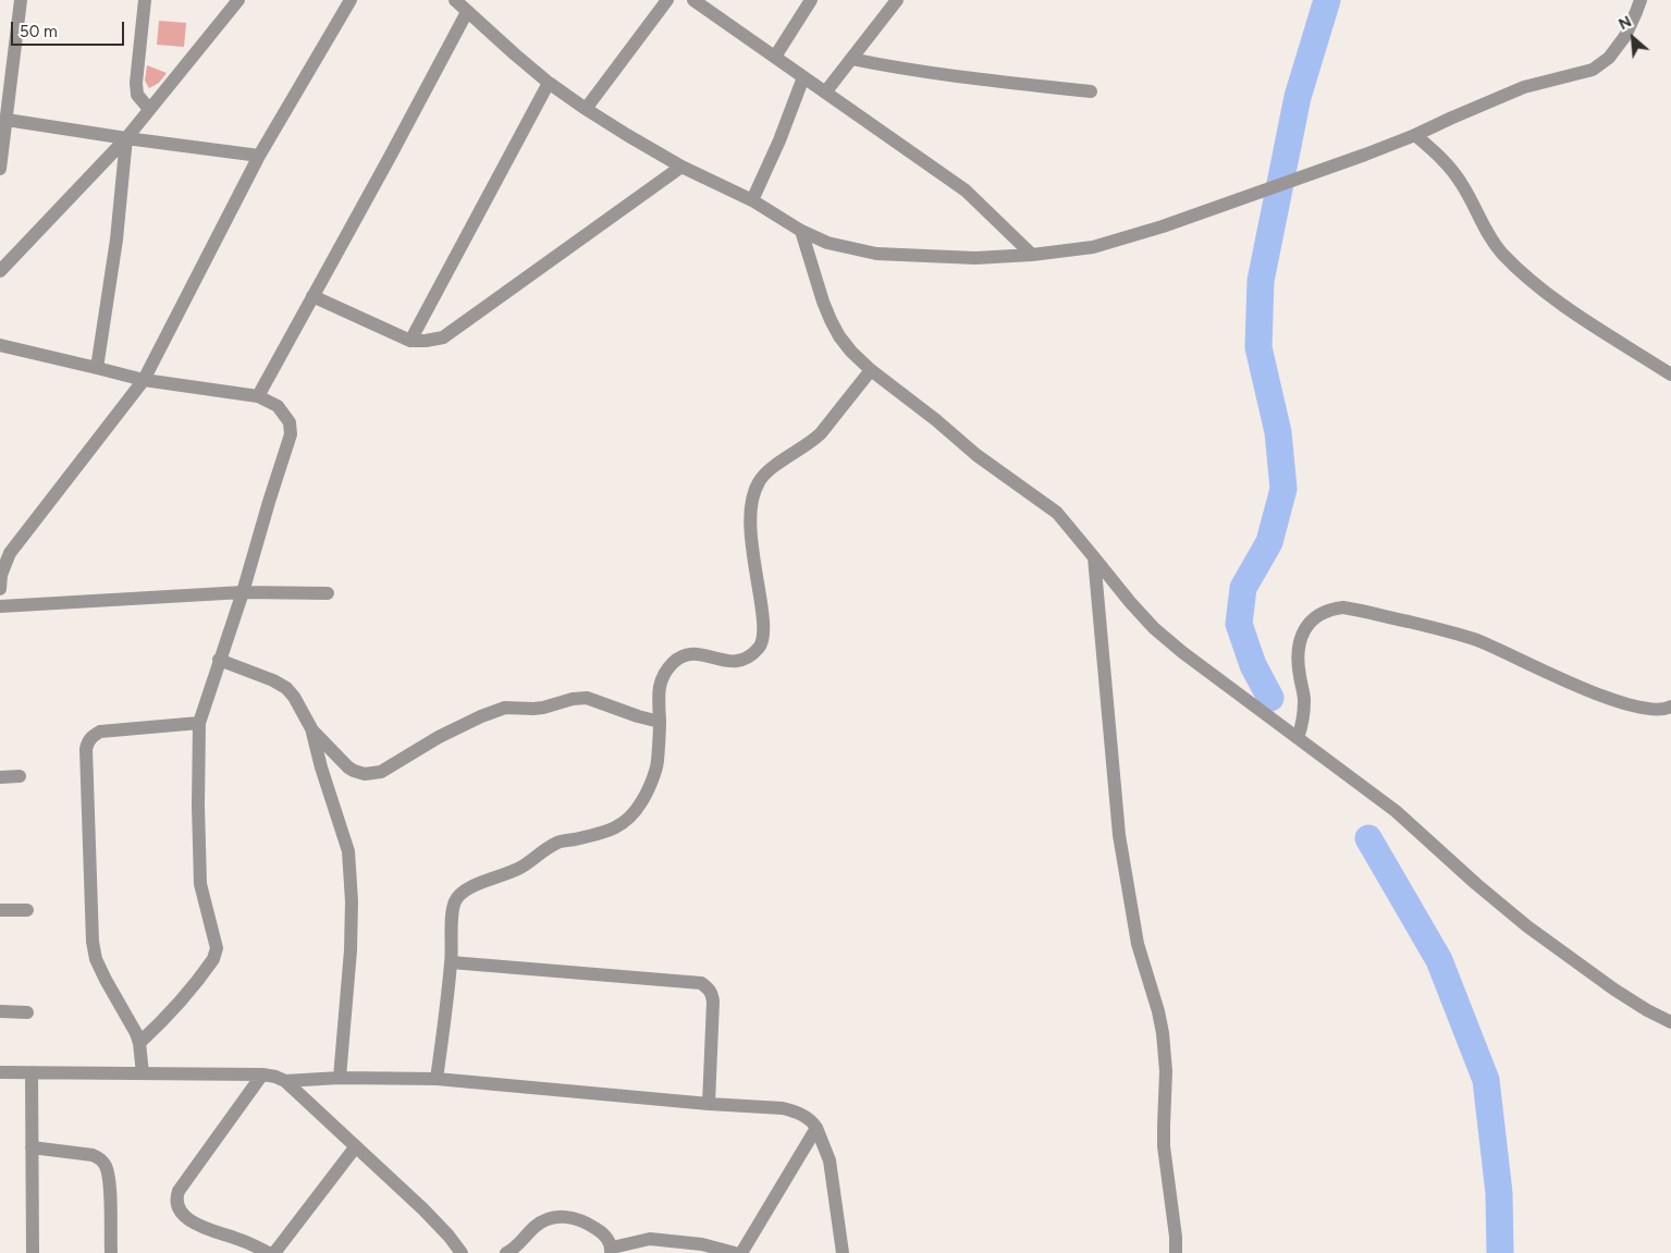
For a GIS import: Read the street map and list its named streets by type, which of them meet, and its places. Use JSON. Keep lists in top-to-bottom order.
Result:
{
  "scale_bar": "50 m",
  "north": "top left"
}
